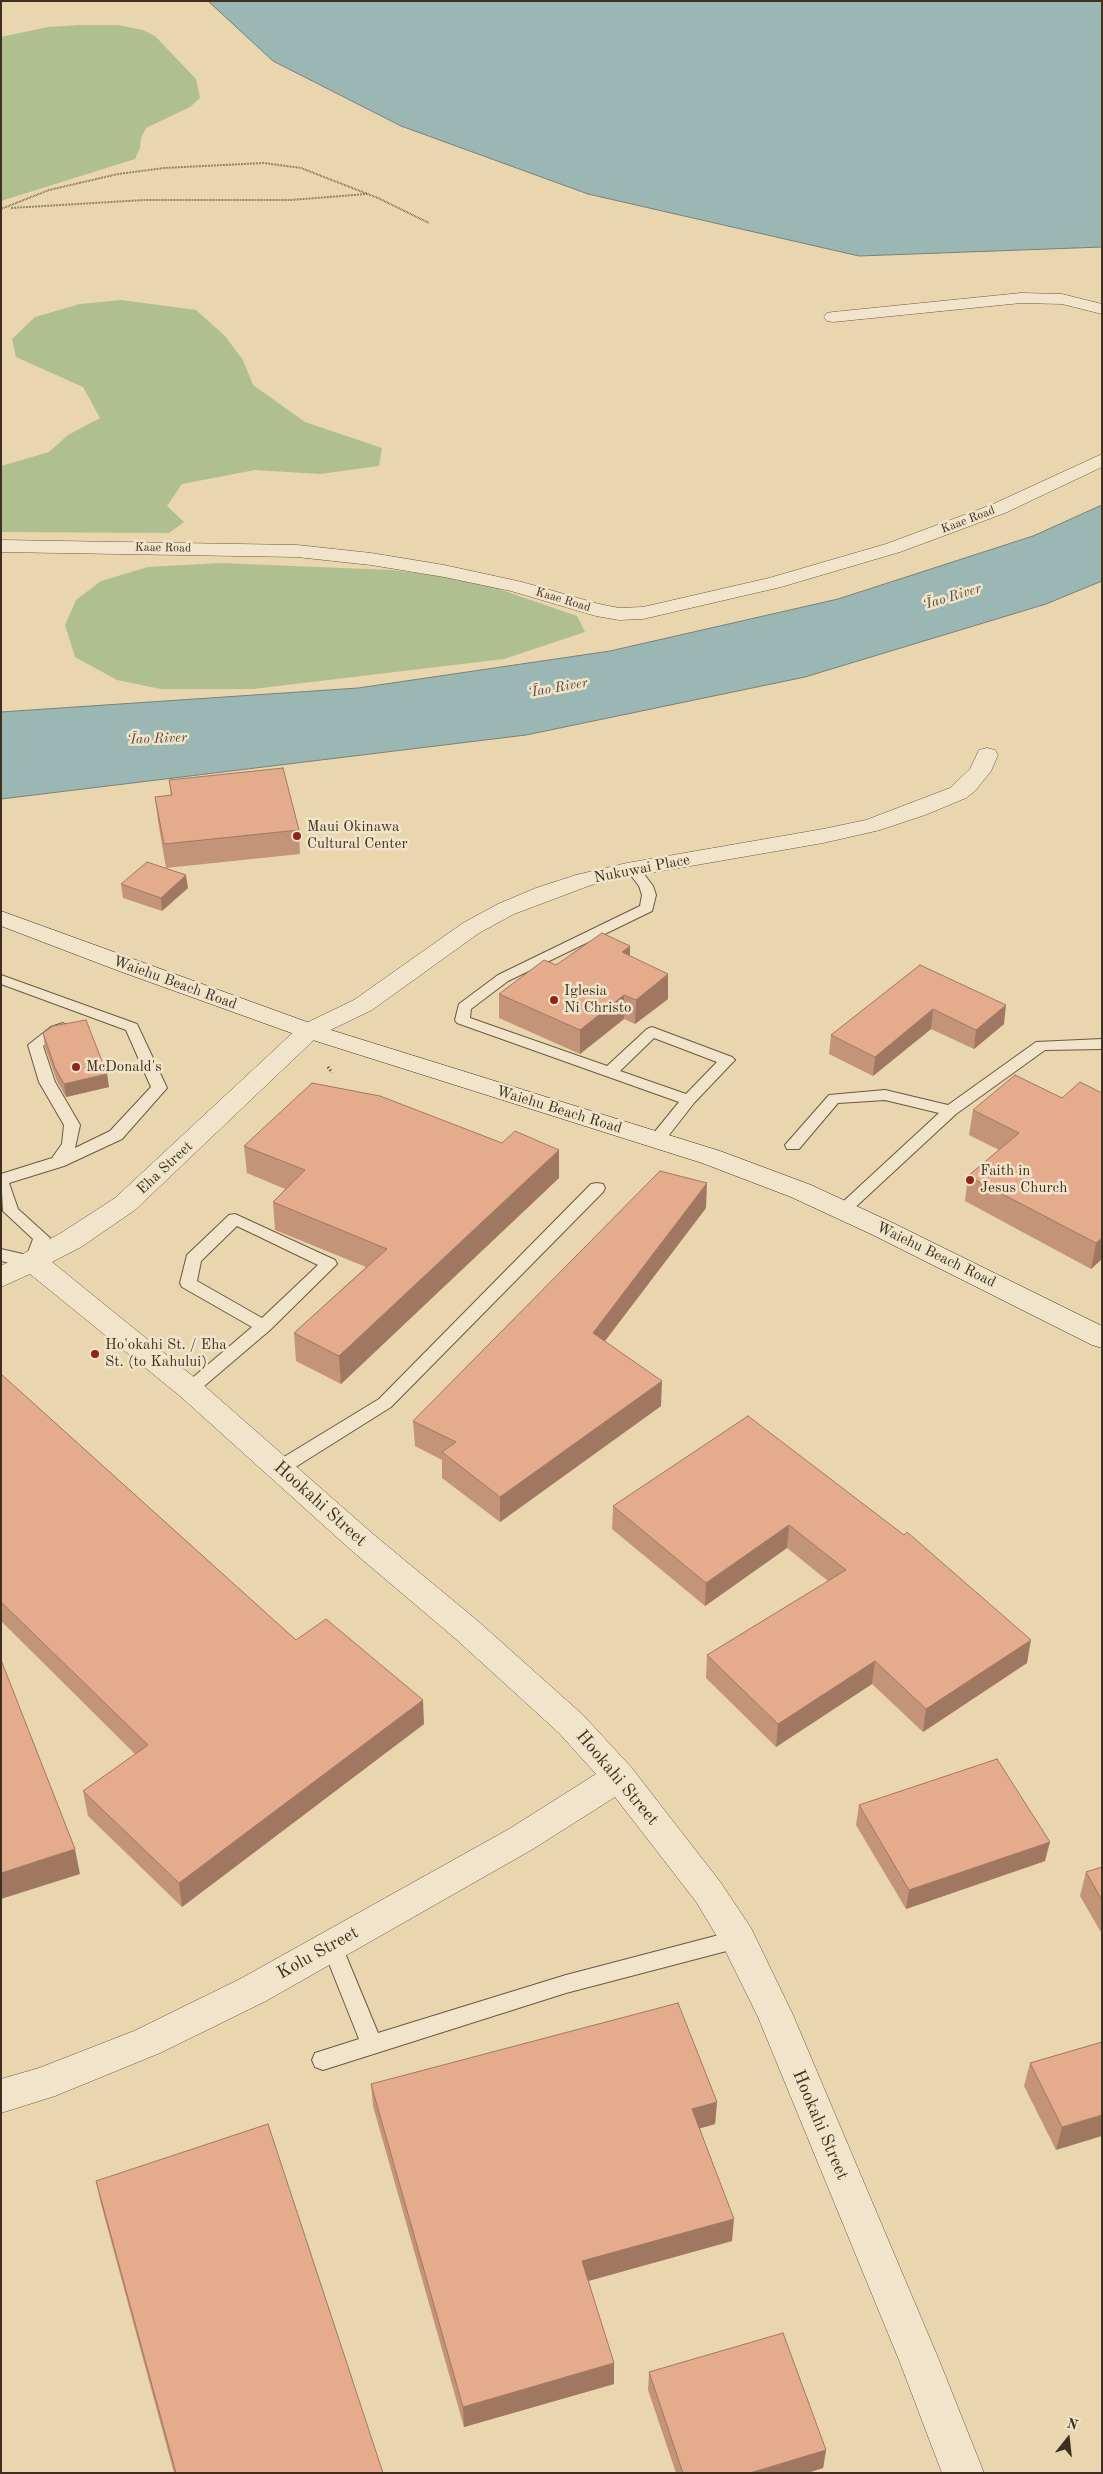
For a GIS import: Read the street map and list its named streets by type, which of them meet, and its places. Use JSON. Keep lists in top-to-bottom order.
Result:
{
  "streets": {
    "street": [
      "Kaae Road",
      "Nukuwai Place",
      "Waiehu Beach Road",
      "Eha Street",
      "Hookahi Street",
      "Kolu Street"
    ]
  },
  "crossings": [
    ["Nukuwai Place", "Waiehu Beach Road"],
    ["Nukuwai Place", "Eha Street"],
    ["Waiehu Beach Road", "Eha Street"],
    ["Eha Street", "Hookahi Street"],
    ["Hookahi Street", "Kolu Street"]
  ],
  "water": ["ʻĪao River"],
  "places": [
    "Maui Okinawa Cultural Center",
    "Iglesia Ni Christo",
    "McDonald's",
    "Faith in Jesus Church",
    "Ho'okahi St. / Eha St. (to Kahului)"
  ],
  "north": "top"
}
